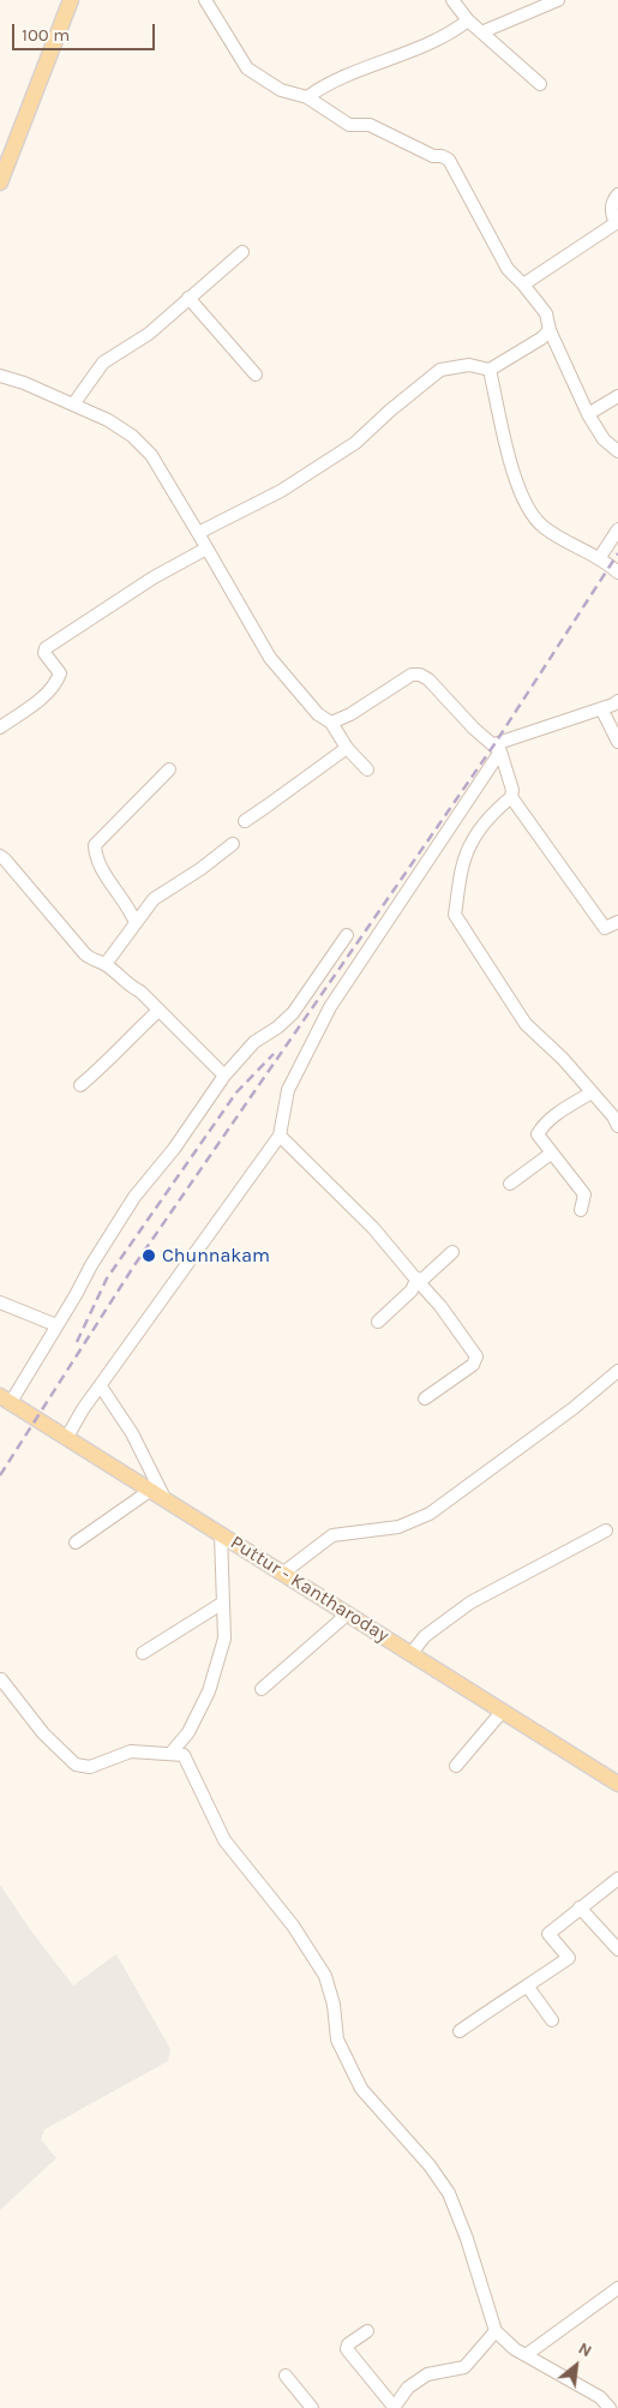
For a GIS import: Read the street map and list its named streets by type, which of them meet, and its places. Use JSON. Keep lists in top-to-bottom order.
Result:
{
  "streets": {
    "main road": ["Puttur - Kantharoday"]
  },
  "places": ["Chunnakam"],
  "scale_bar": "100 m",
  "north": "top right"
}
